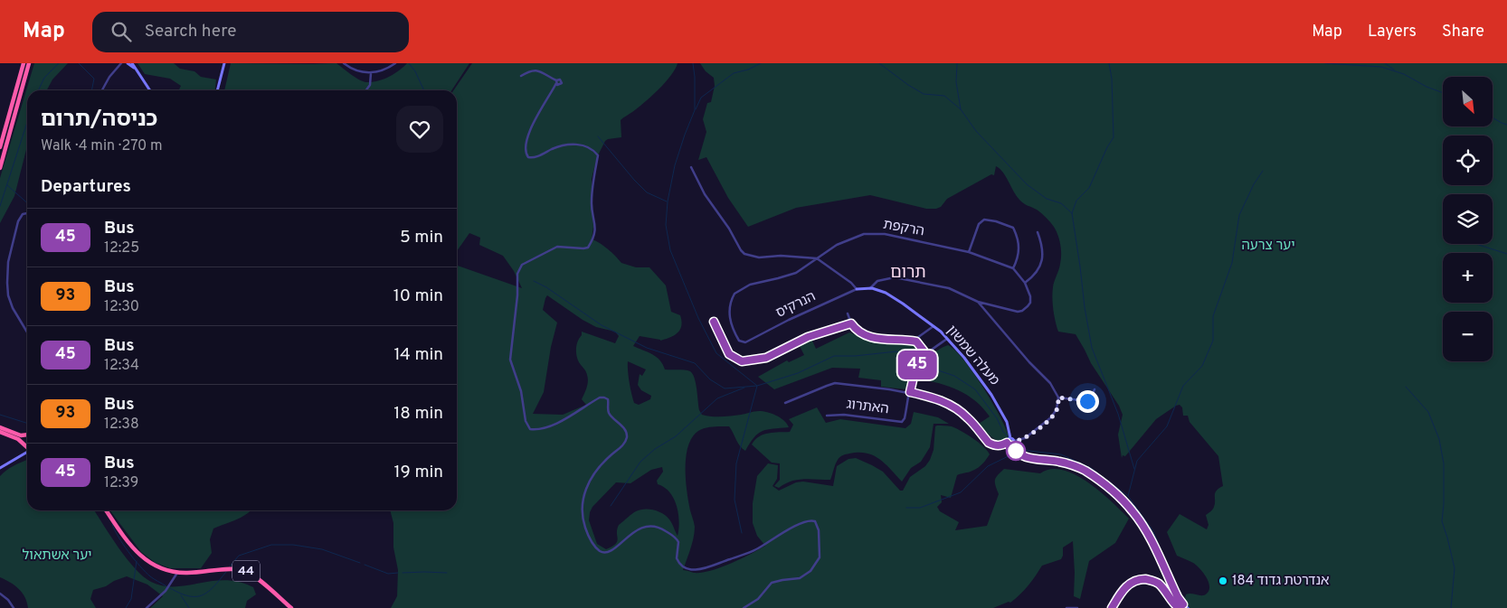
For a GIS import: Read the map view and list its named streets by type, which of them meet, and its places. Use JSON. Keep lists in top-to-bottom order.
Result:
{
  "streets": {
    "highway": ["44"],
    "street": [
      "הרקפת",
      "הנרקיס",
      "מעלה שמשון",
      "האתרוג"
    ]
  },
  "crossings": [
    ["הרקפת", "הנרקיס"],
    ["הנרקיס", "מעלה שמשון"]
  ],
  "districts": ["תרום"],
  "parks": ["יער צרעה", "יער אשתאול"],
  "places": ["אנדרטת גדוד 184"],
  "lines": ["bus line 45"],
  "north": "bottom right",
  "page": {
    "header": "Map",
    "search": "Search here",
    "nav": ["Map", "Layers", "Share"],
    "on_map": "45",
    "map_buttons": ["+", "−"],
    "heading": [
      ["כניסה/תרום", "Walk · 4 min · 270 m"],
      "Departures"
    ],
    "list": [
      {
        "mark": "45",
        "name": "Bus",
        "note": "12:25",
        "value": "5 min"
      },
      {
        "mark": "93",
        "name": "Bus",
        "note": "12:30",
        "value": "10 min"
      },
      {
        "mark": "45",
        "name": "Bus",
        "note": "12:34",
        "value": "14 min"
      },
      {
        "mark": "93",
        "name": "Bus",
        "note": "12:38",
        "value": "18 min"
      },
      {
        "mark": "45",
        "name": "Bus",
        "note": "12:39",
        "value": "19 min"
      }
    ]
  }
}
